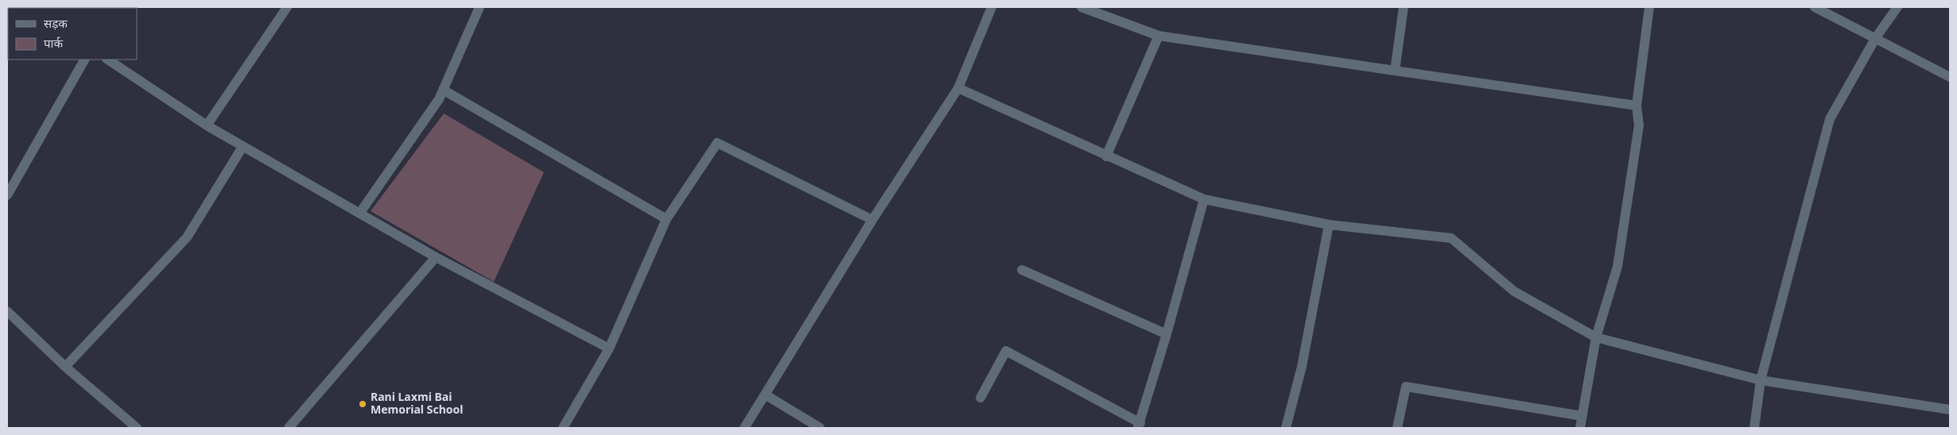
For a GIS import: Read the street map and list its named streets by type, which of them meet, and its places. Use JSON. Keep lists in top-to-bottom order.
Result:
{
  "places": ["Rani Laxmi Bai Memorial School"],
  "legend": ["सड़क", "पार्क"]
}
